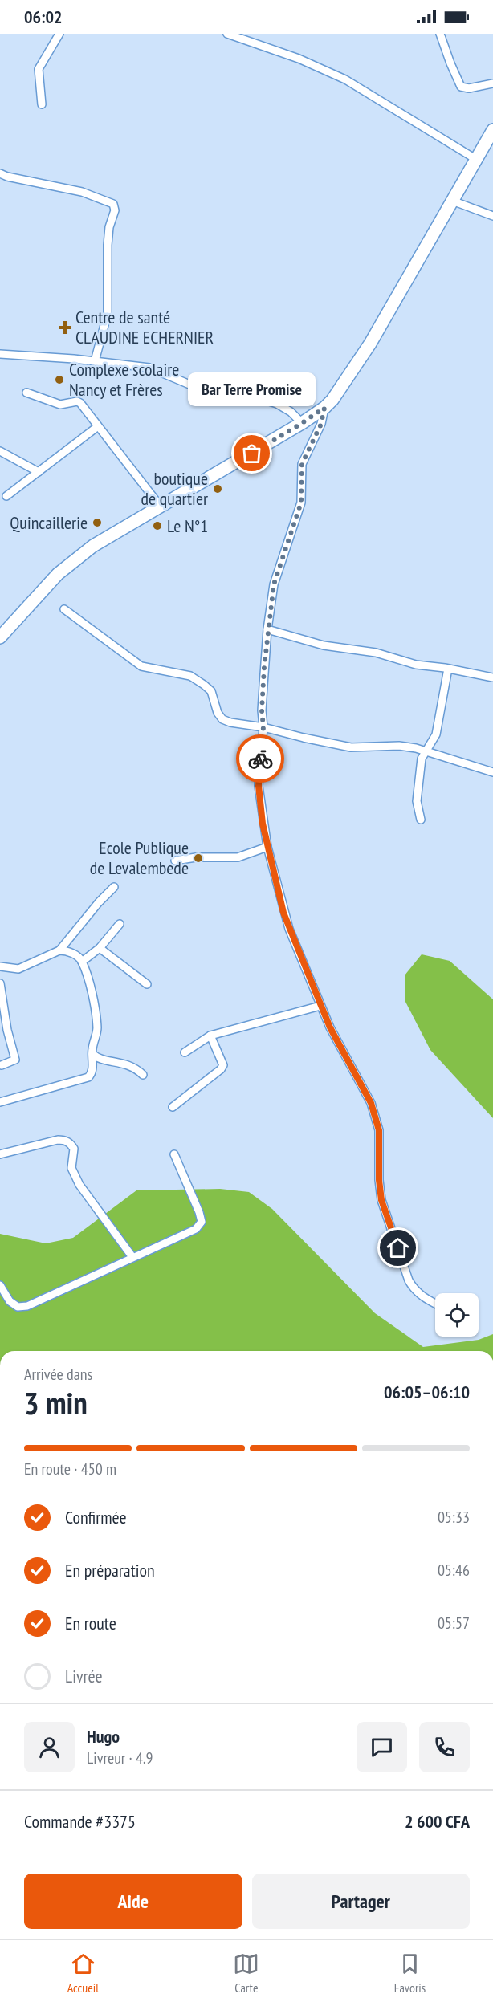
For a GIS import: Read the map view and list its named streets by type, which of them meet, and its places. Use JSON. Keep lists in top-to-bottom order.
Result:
{
  "places": {
    "health": ["Centre de santé CLAUDINE ECHERNIER"],
    "other": [
      "Complexe scolaire Nancy et Frères",
      "Bar Terre Promise",
      "boutique de quartier",
      "Quincaillerie",
      "Le N°1",
      "Ecole Publique de Levalembede"
    ]
  },
  "page": {
    "status": "06:02",
    "bubble": "Bar Terre Promise",
    "heading": ["3 min", "Arrivée dans", "06:05–06:10"],
    "panel": [
      "Hugo",
      "Livreur · 4.9",
      "Commande #3375",
      "2 600 CFA"
    ],
    "bar": "En route · 450 m",
    "list": [
      ["Confirmée", "05:33"],
      ["En préparation", "05:46"],
      ["En route", "05:57"],
      "Livrée"
    ],
    "buttons": ["Aide", "Partager"],
    "tabs": ["Accueil", "Carte", "Favoris"]
  }
}
